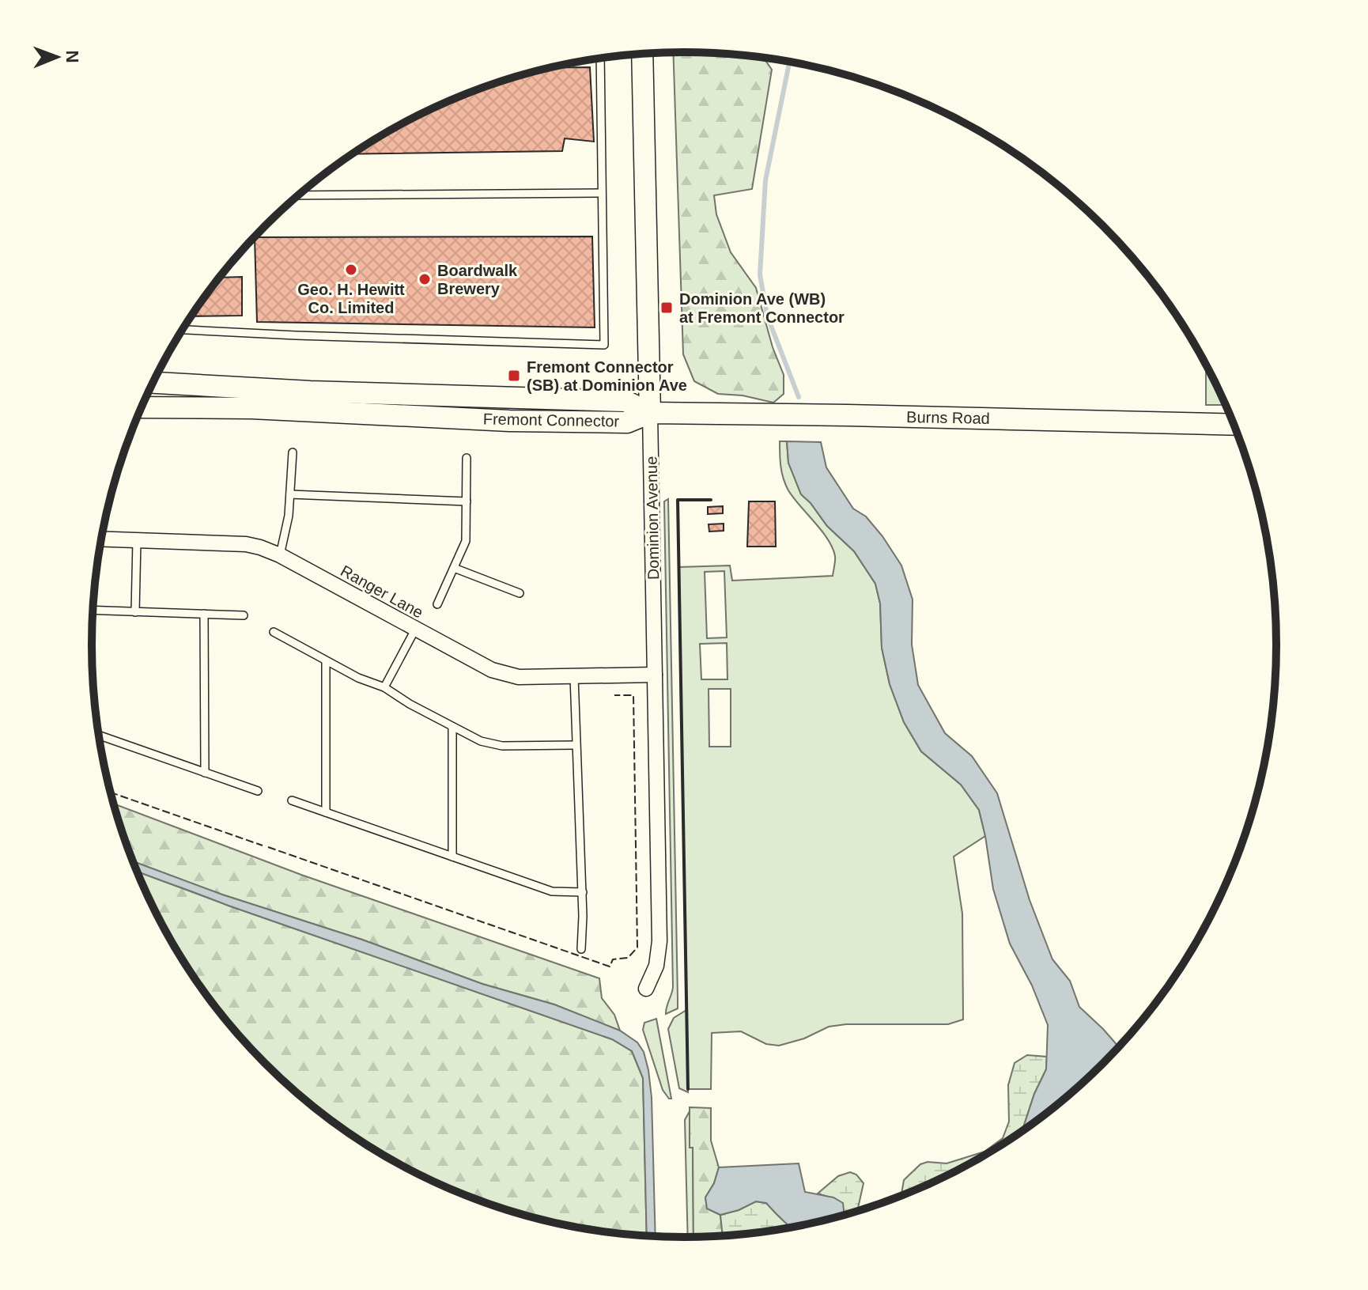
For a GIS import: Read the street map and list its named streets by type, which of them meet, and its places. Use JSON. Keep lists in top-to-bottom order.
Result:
{
  "streets": {
    "main road": ["Burns Road", "Fremont Connector", "Dominion Avenue"],
    "street": ["Ranger Lane"]
  },
  "crossings": [
    ["Burns Road", "Fremont Connector"],
    ["Burns Road", "Dominion Avenue"],
    ["Fremont Connector", "Dominion Avenue"],
    ["Dominion Avenue", "Ranger Lane"]
  ],
  "places": {
    "other": ["Geo. H. Hewitt Co. Limited", "Boardwalk Brewery"],
    "transit": ["Dominion Ave (WB) at Fremont Connector", "Fremont Connector (SB) at Dominion Ave"]
  },
  "north": "right"
}
